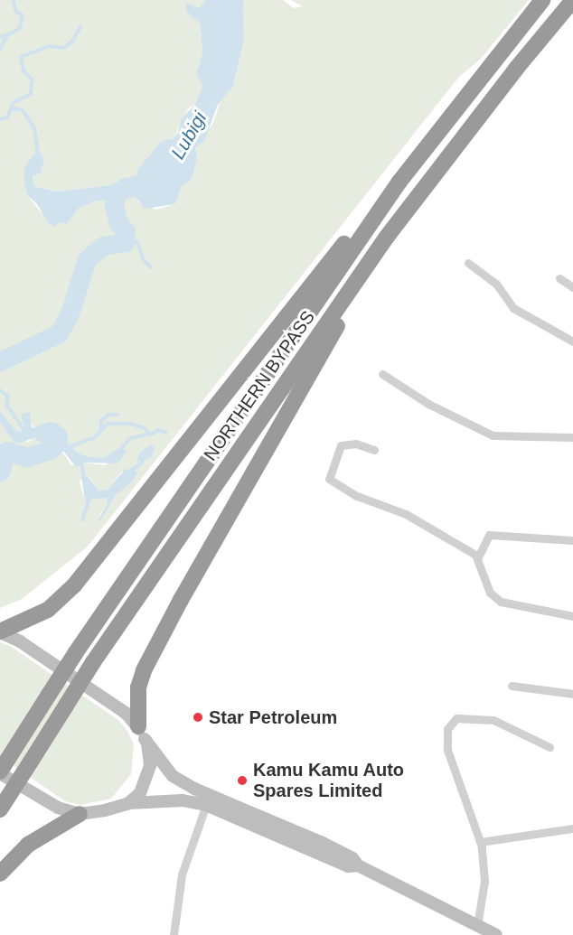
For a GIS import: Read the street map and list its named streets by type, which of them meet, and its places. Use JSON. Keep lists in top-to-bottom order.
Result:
{
  "streets": {
    "highway": ["NORTHERN BYPASS"]
  },
  "water": ["Lubigi"],
  "places": ["Star Petroleum", "Kamu Kamu Auto Spares Limited"]
}
